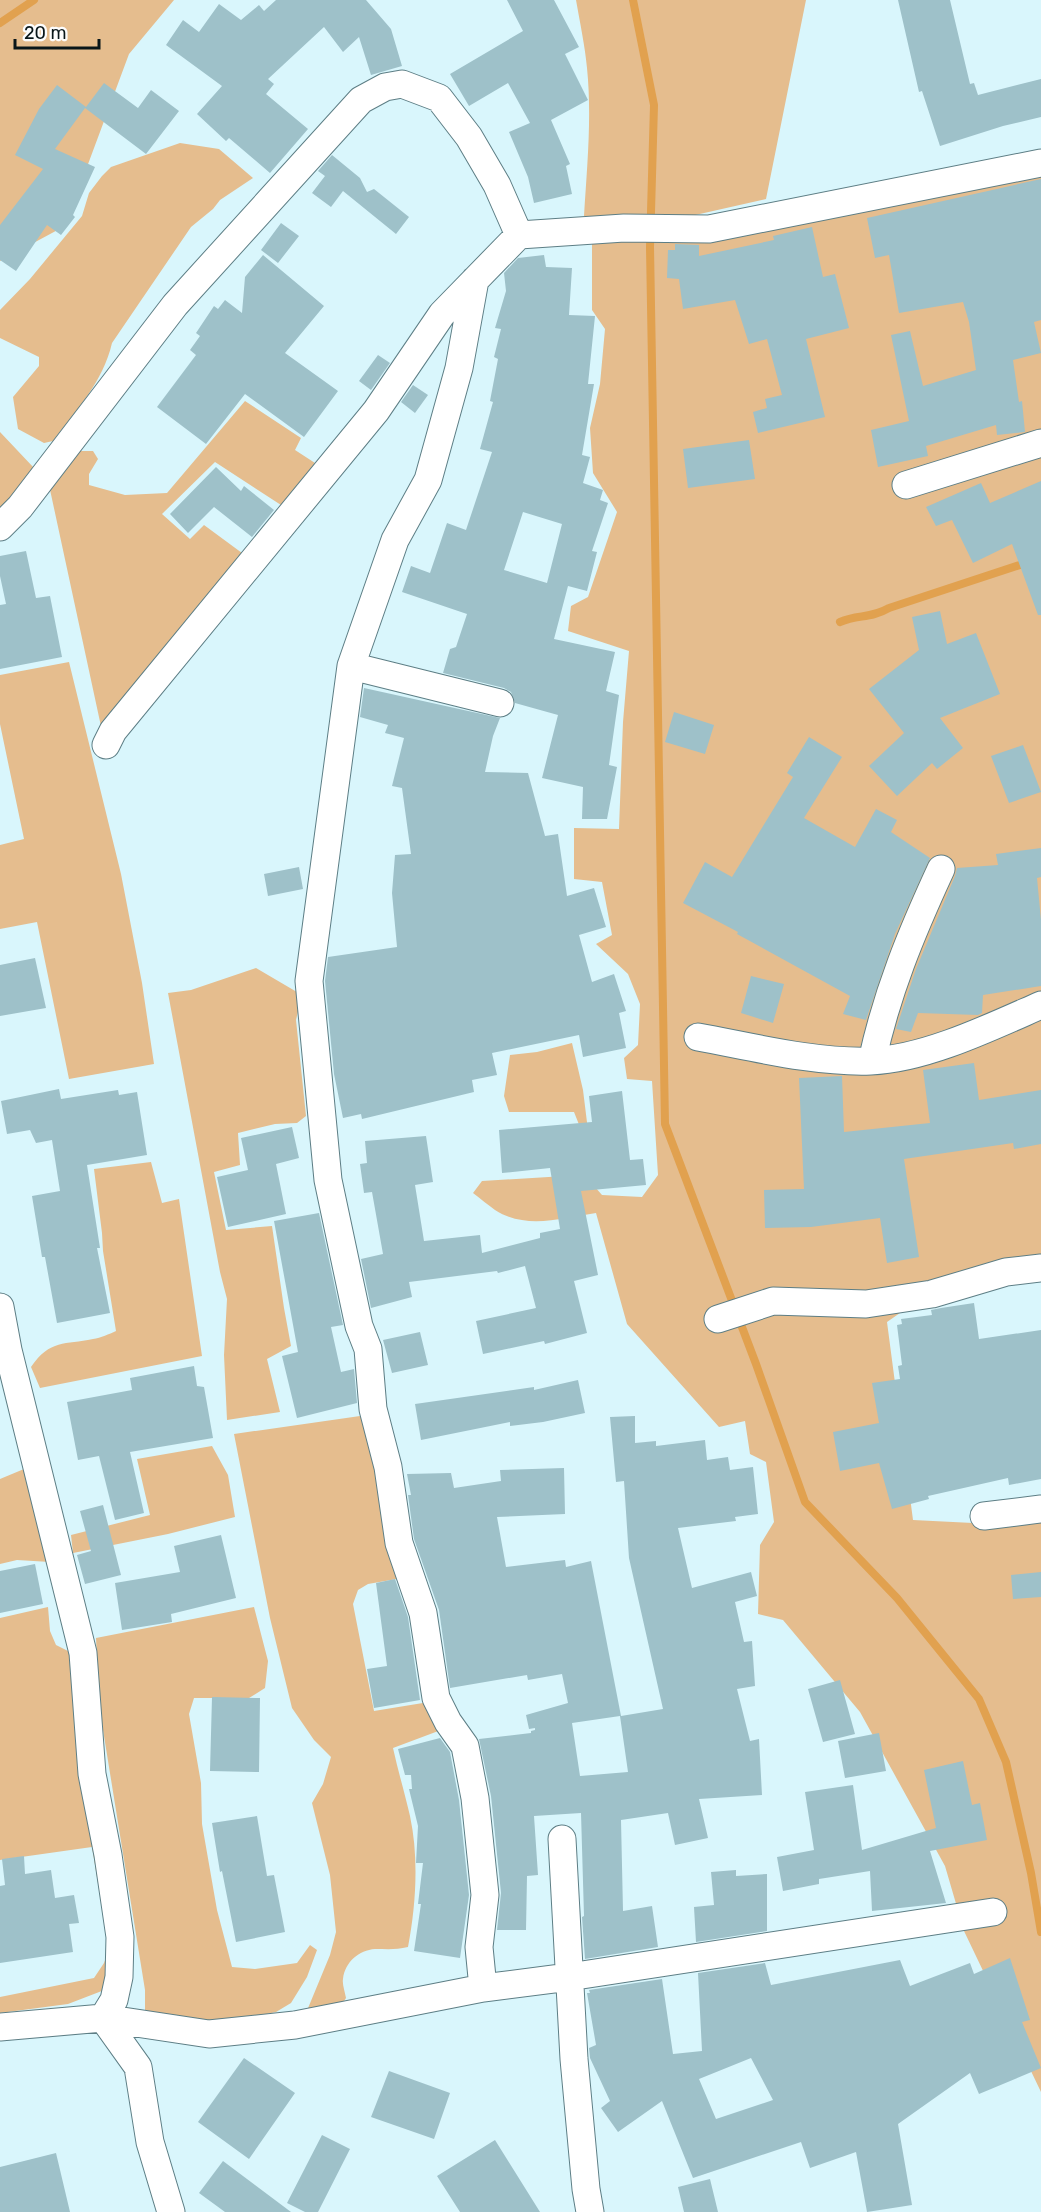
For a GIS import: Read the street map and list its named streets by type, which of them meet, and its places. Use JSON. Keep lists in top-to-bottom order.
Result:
{
  "scale_bar": "20 m"
}
